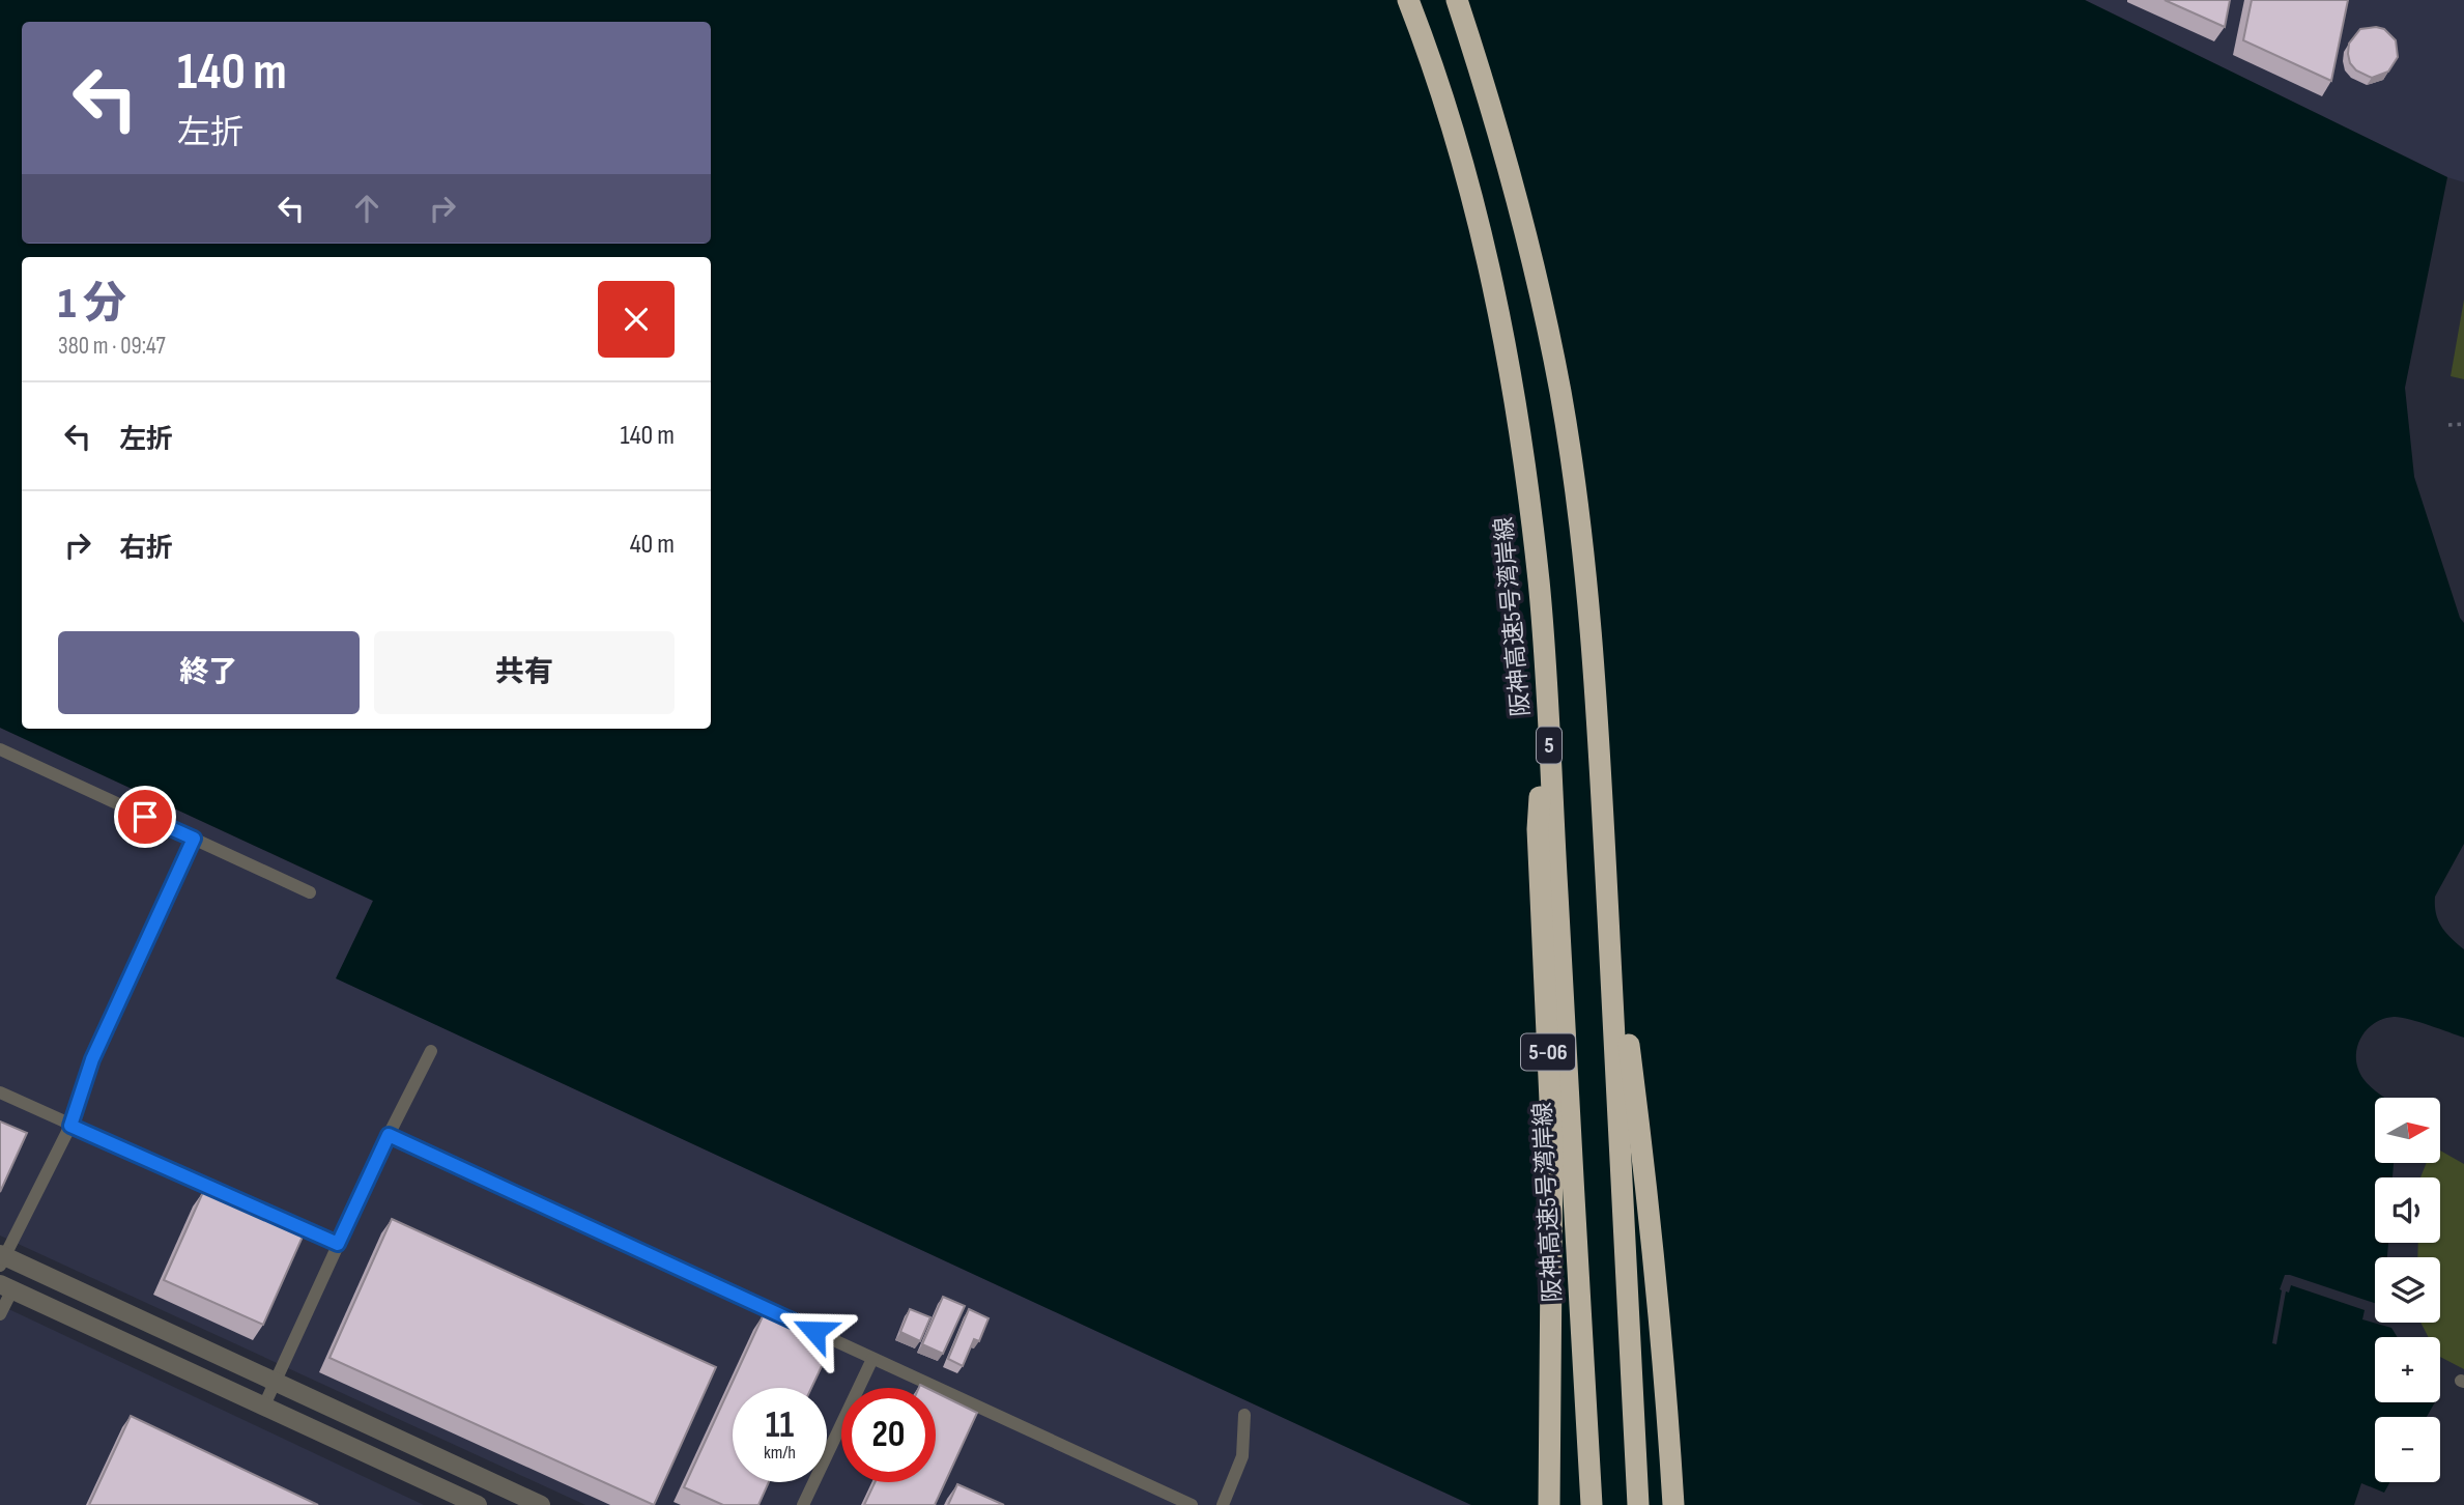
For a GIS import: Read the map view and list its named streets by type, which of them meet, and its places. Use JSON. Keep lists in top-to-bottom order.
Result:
{
  "streets": {
    "highway": ["阪神高速5号湾岸線", "5", "5-06"]
  },
  "crossings": [
    ["阪神高速5号湾岸線", "5-06"]
  ],
  "north": "right",
  "page": {
    "turn": ["140 m", "左折"],
    "heading": ["1 分", "380 m · 09:47"],
    "list": [
      {
        "name": "左折",
        "value": "140 m"
      },
      {
        "name": "右折",
        "value": "40 m"
      }
    ],
    "buttons": ["終了", "共有"],
    "map_buttons": ["+", "−"],
    "speed": "11 km/h",
    "limit": "20"
  }
}
